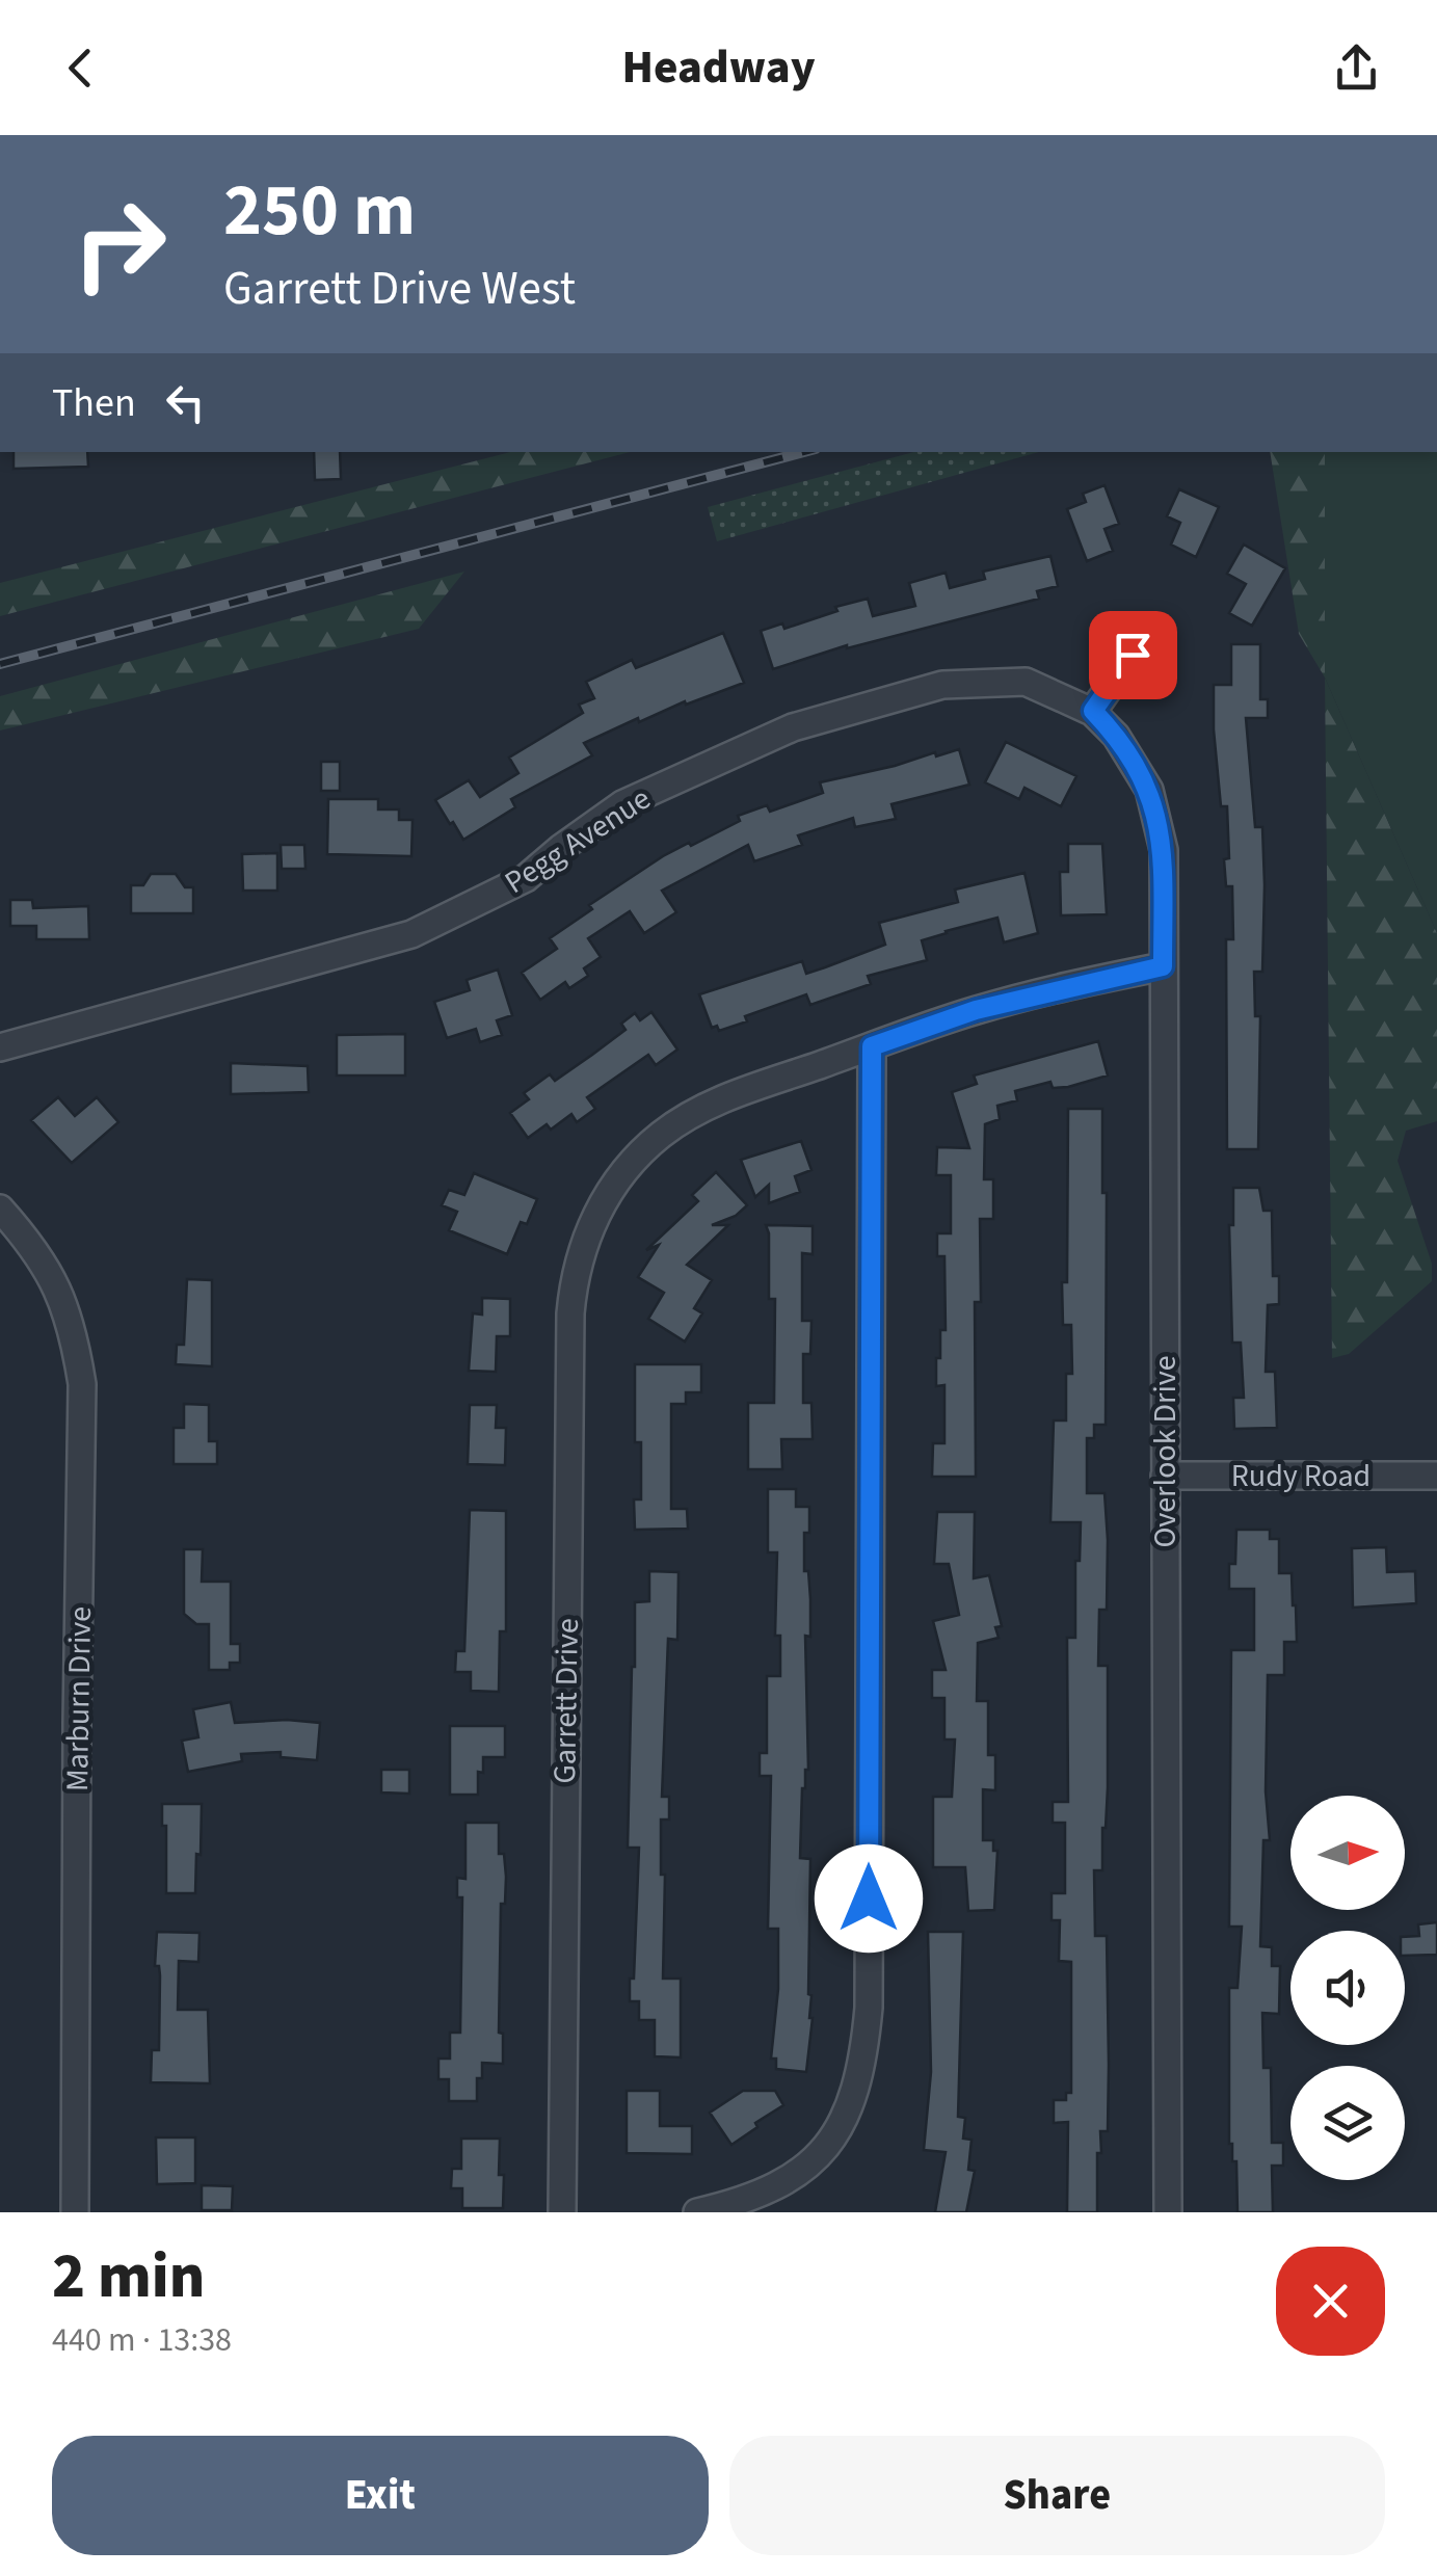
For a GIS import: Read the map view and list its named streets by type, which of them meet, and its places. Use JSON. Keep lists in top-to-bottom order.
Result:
{
  "streets": {
    "street": [
      "Pegg Avenue",
      "Overlook Drive",
      "Rudy Road",
      "Marburn Drive",
      "Garrett Drive"
    ]
  },
  "crossings": [
    ["Pegg Avenue", "Overlook Drive"],
    ["Overlook Drive", "Rudy Road"],
    ["Overlook Drive", "Garrett Drive"]
  ],
  "north": "right",
  "page": {
    "header": "Headway",
    "turn": ["250 m", "Garrett Drive West"],
    "then": "Then",
    "heading": ["2 min", "440 m · 13:38"],
    "buttons": ["Exit", "Share"]
  }
}
